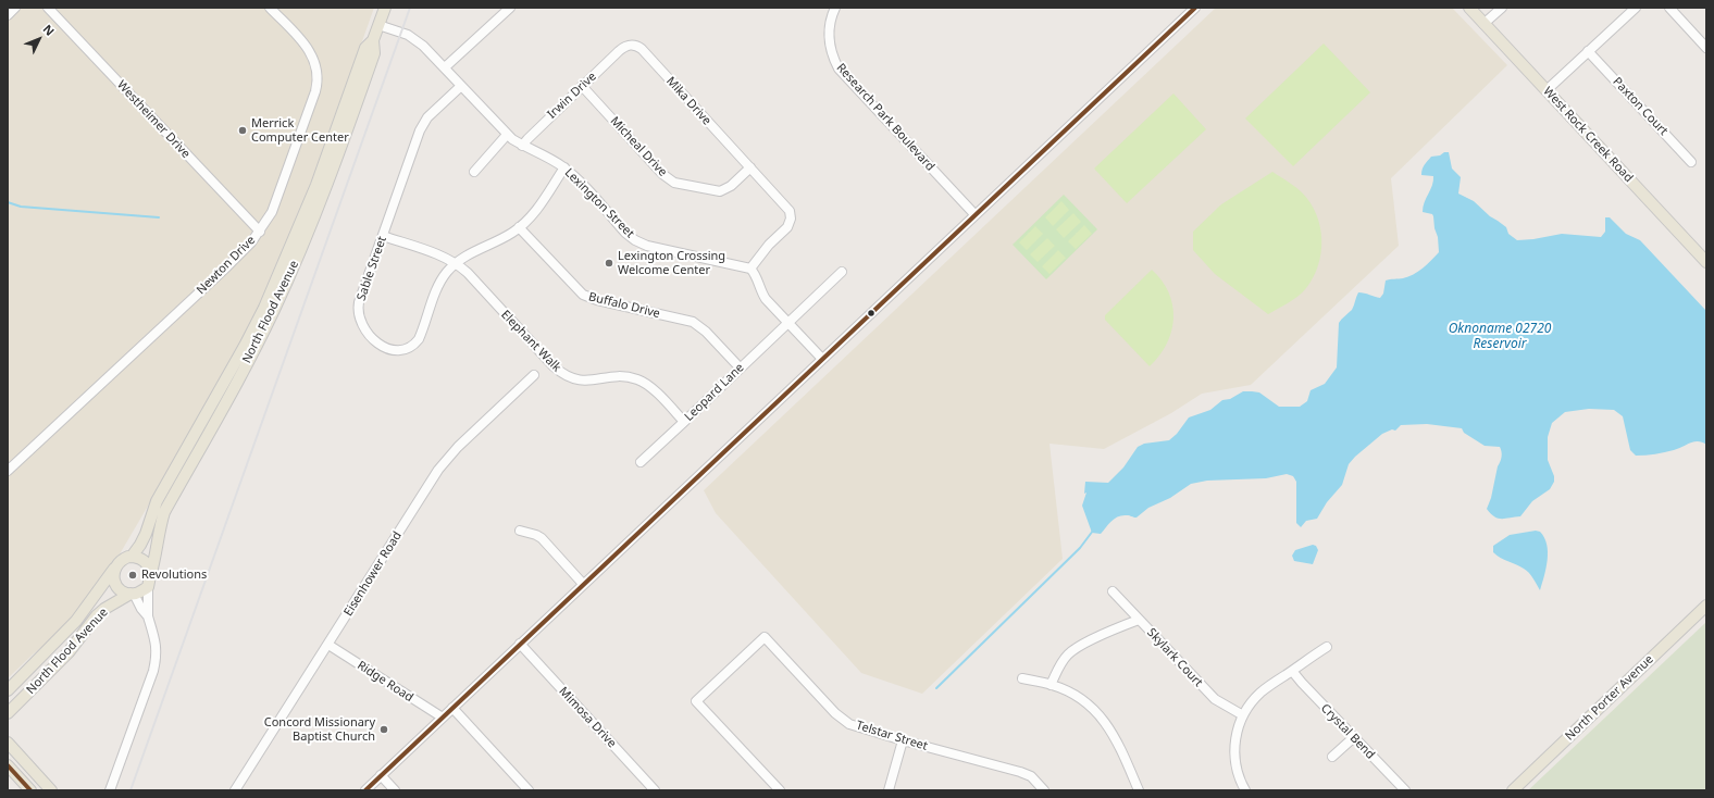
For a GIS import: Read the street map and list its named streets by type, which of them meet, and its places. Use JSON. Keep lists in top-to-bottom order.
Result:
{
  "streets": {
    "main road": ["West Rock Creek Road", "North Flood Avenue", "North Porter Avenue"],
    "street": [
      "Irwin Drive",
      "Mika Drive",
      "Paxton Court",
      "Research Park Boulevard",
      "Westheimer Drive",
      "Micheal Drive",
      "Lexington Street",
      "Newton Drive",
      "Sable Street",
      "Buffalo Drive",
      "Elephant Walk",
      "Leopard Lane",
      "Eisenhower Road",
      "Skylark Court",
      "Ridge Road",
      "Mimosa Drive",
      "Crystal Bend",
      "Telstar Street"
    ]
  },
  "crossings": [
    ["Irwin Drive", "Mika Drive"],
    ["Irwin Drive", "Micheal Drive"],
    ["Irwin Drive", "Lexington Street"],
    ["Mika Drive", "Micheal Drive"],
    ["Mika Drive", "Lexington Street"],
    ["Westheimer Drive", "Newton Drive"],
    ["Lexington Street", "Sable Street"],
    ["Lexington Street", "North Flood Avenue"],
    ["Sable Street", "Buffalo Drive"],
    ["Sable Street", "Elephant Walk"],
    ["Buffalo Drive", "Leopard Lane"],
    ["Elephant Walk", "Leopard Lane"],
    ["Eisenhower Road", "Ridge Road"]
  ],
  "water": ["Oknoname 02720 Reservoir"],
  "places": [
    "Merrick Computer Center",
    "Lexington Crossing Welcome Center",
    "Revolutions",
    "Concord Missionary Baptist Church"
  ],
  "north": "top right"
}
